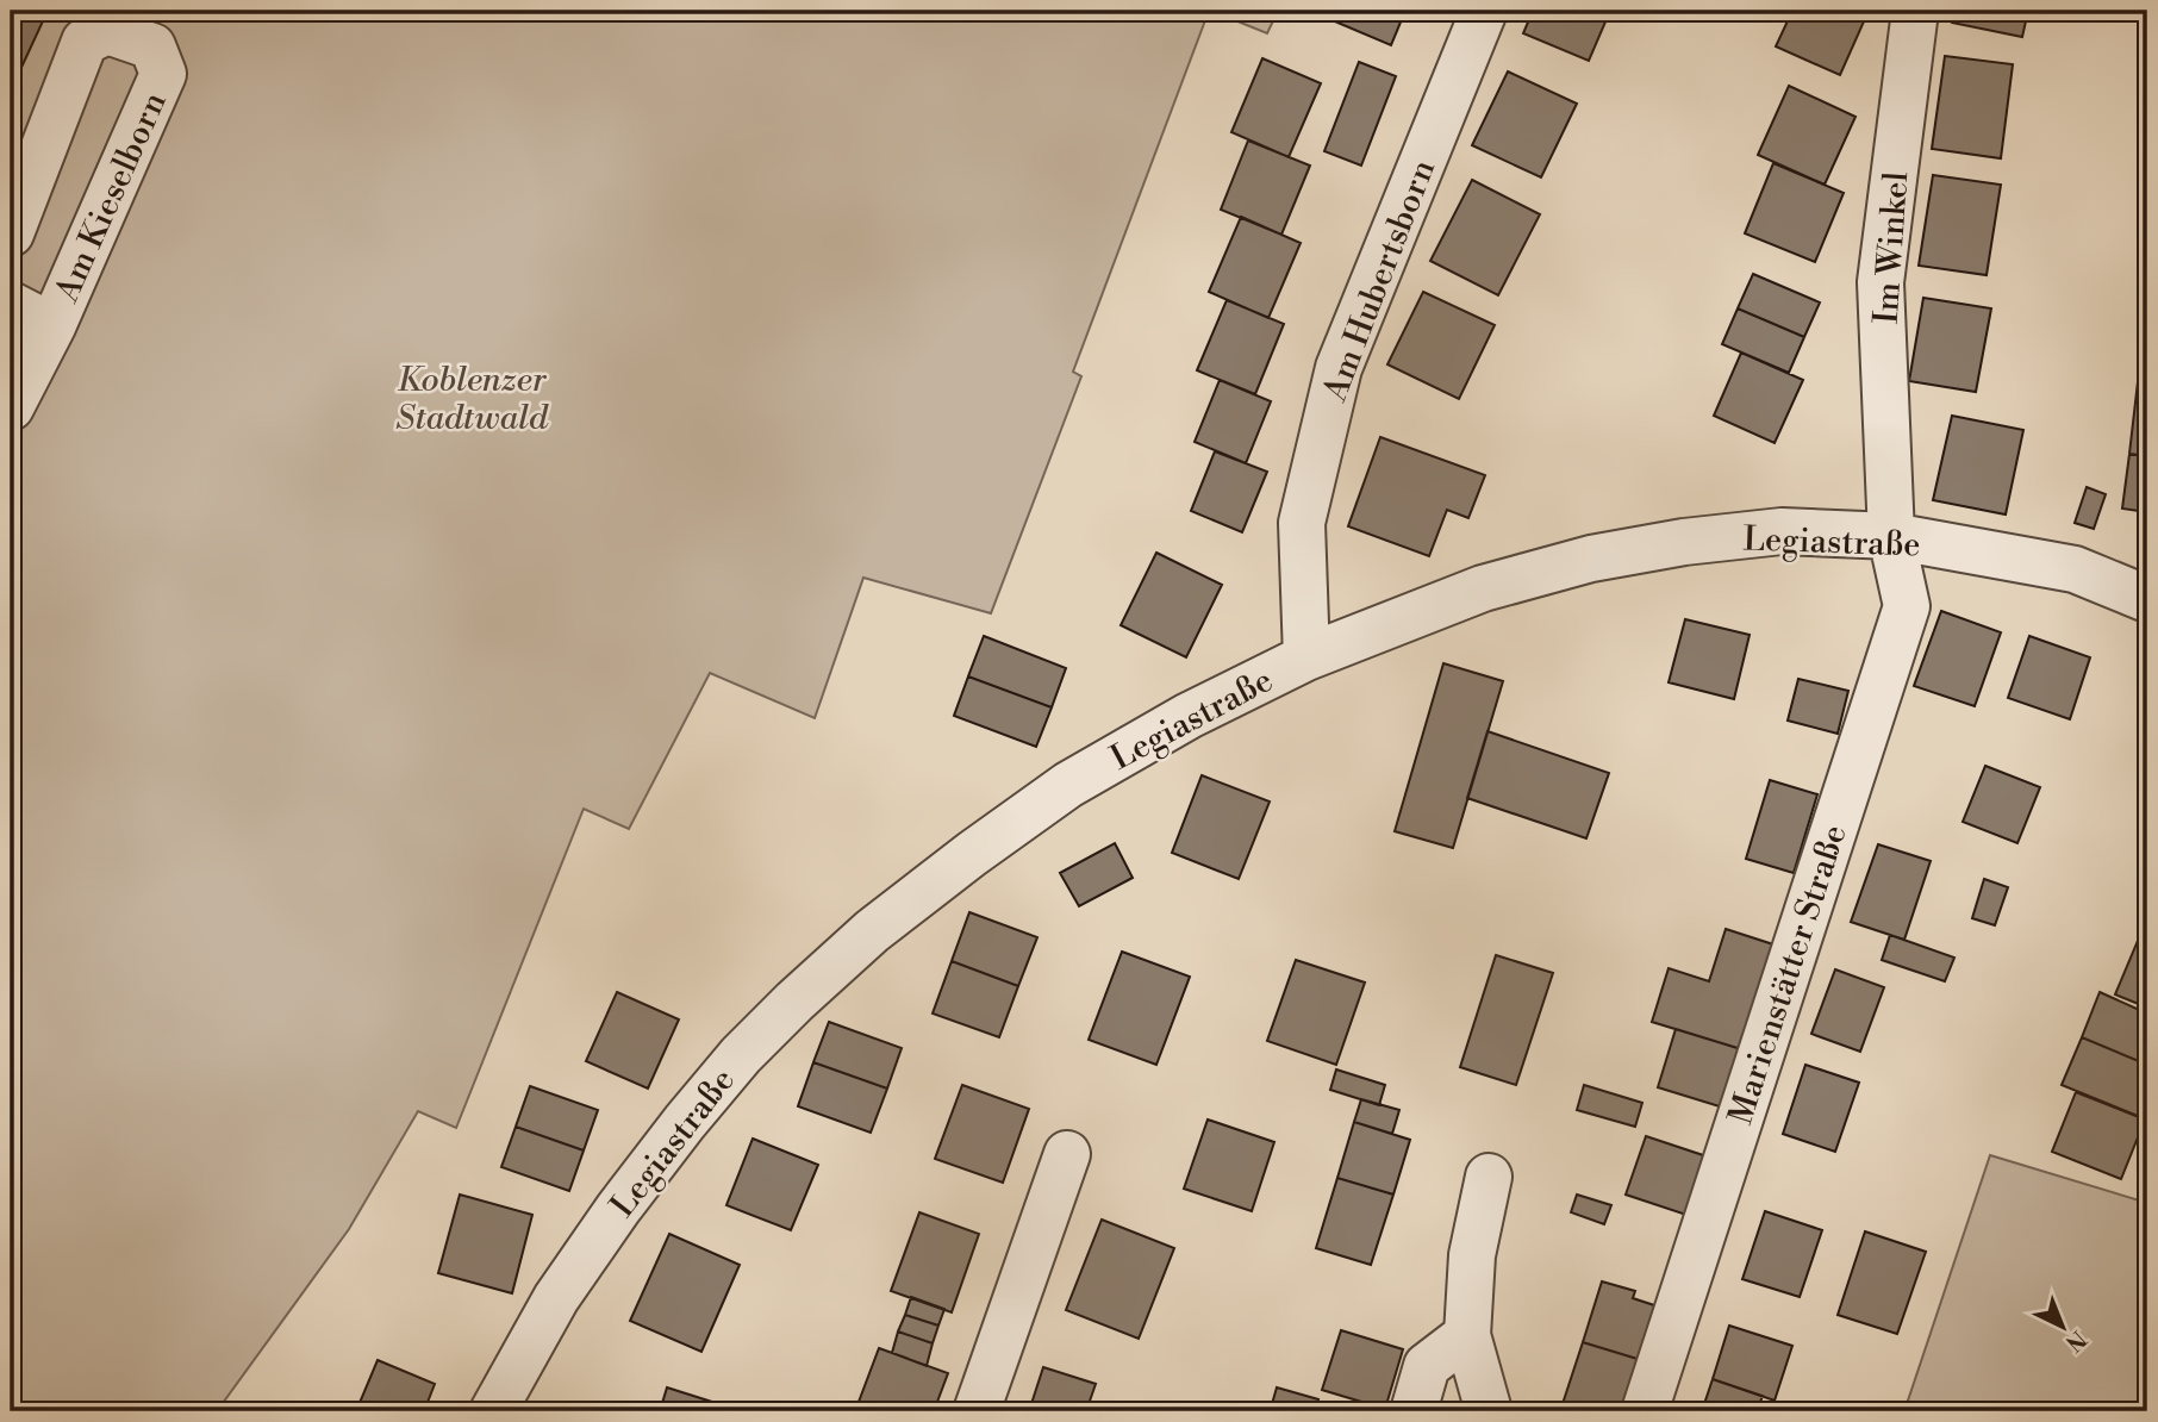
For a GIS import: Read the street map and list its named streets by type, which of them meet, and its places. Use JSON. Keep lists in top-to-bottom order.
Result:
{
  "streets": {
    "street": [
      "Am Kieselborn",
      "Im Winkel",
      "Am Hubertsborn",
      "Legiastraße",
      "Marienstätter Straße"
    ]
  },
  "crossings": [
    ["Im Winkel", "Legiastraße"],
    ["Im Winkel", "Marienstätter Straße"],
    ["Am Hubertsborn", "Legiastraße"],
    ["Legiastraße", "Marienstätter Straße"]
  ],
  "parks": ["Koblenzer Stadtwald"],
  "north": "bottom right"
}
